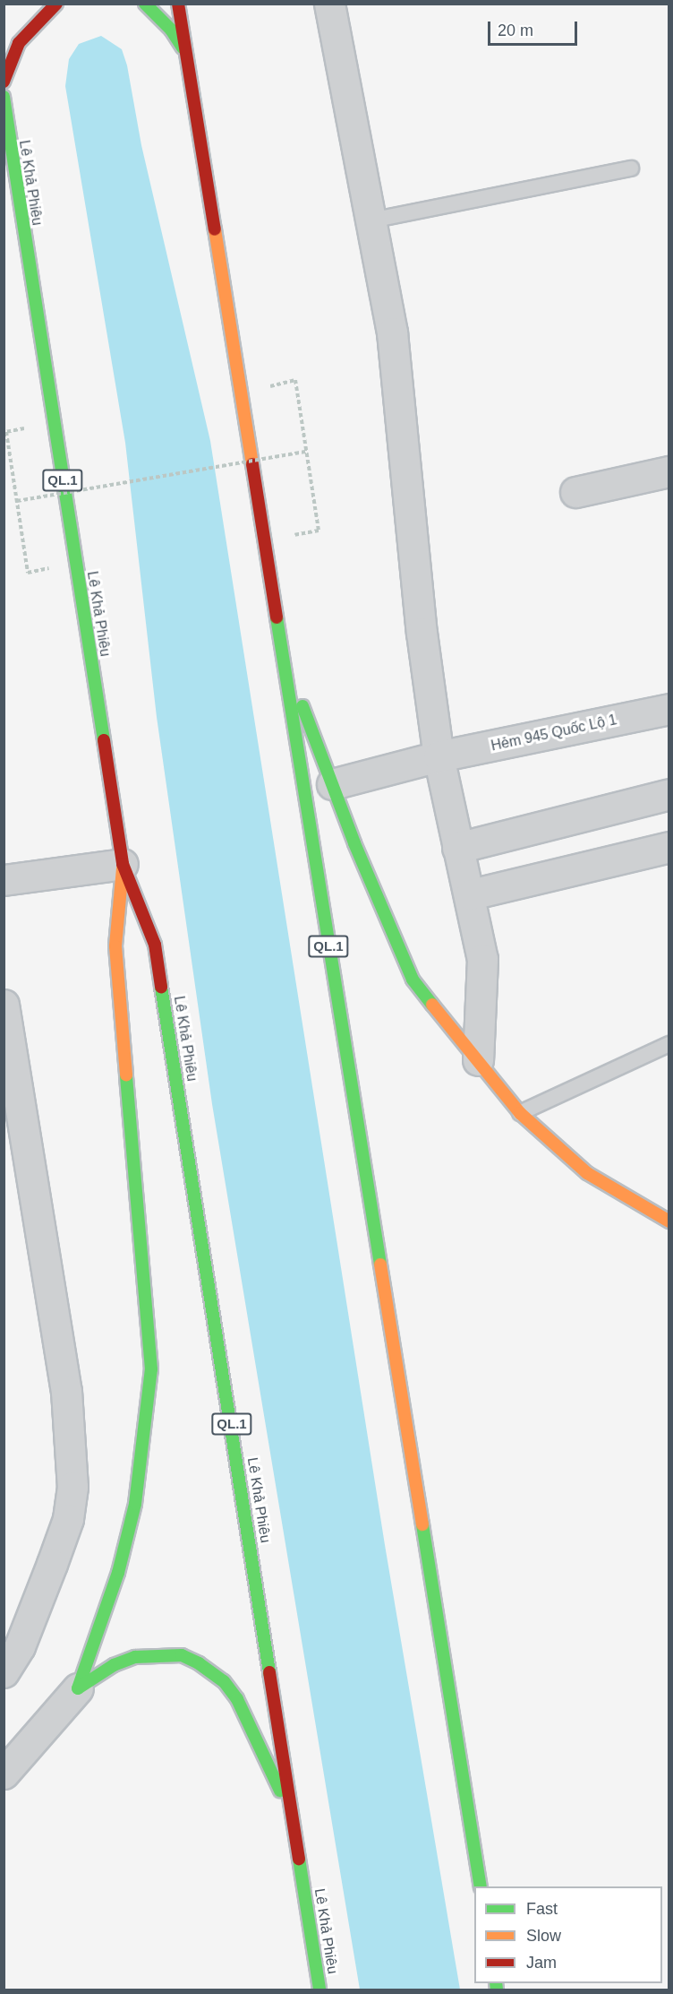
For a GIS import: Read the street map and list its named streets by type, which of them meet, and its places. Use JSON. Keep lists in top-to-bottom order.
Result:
{
  "streets": {
    "highway": ["Lê Khả Phiêu", "QL.1"],
    "street": ["Hẻm 945 Quốc Lộ 1"]
  },
  "legend": ["Fast", "Slow", "Jam"],
  "scale_bar": "20 m"
}
